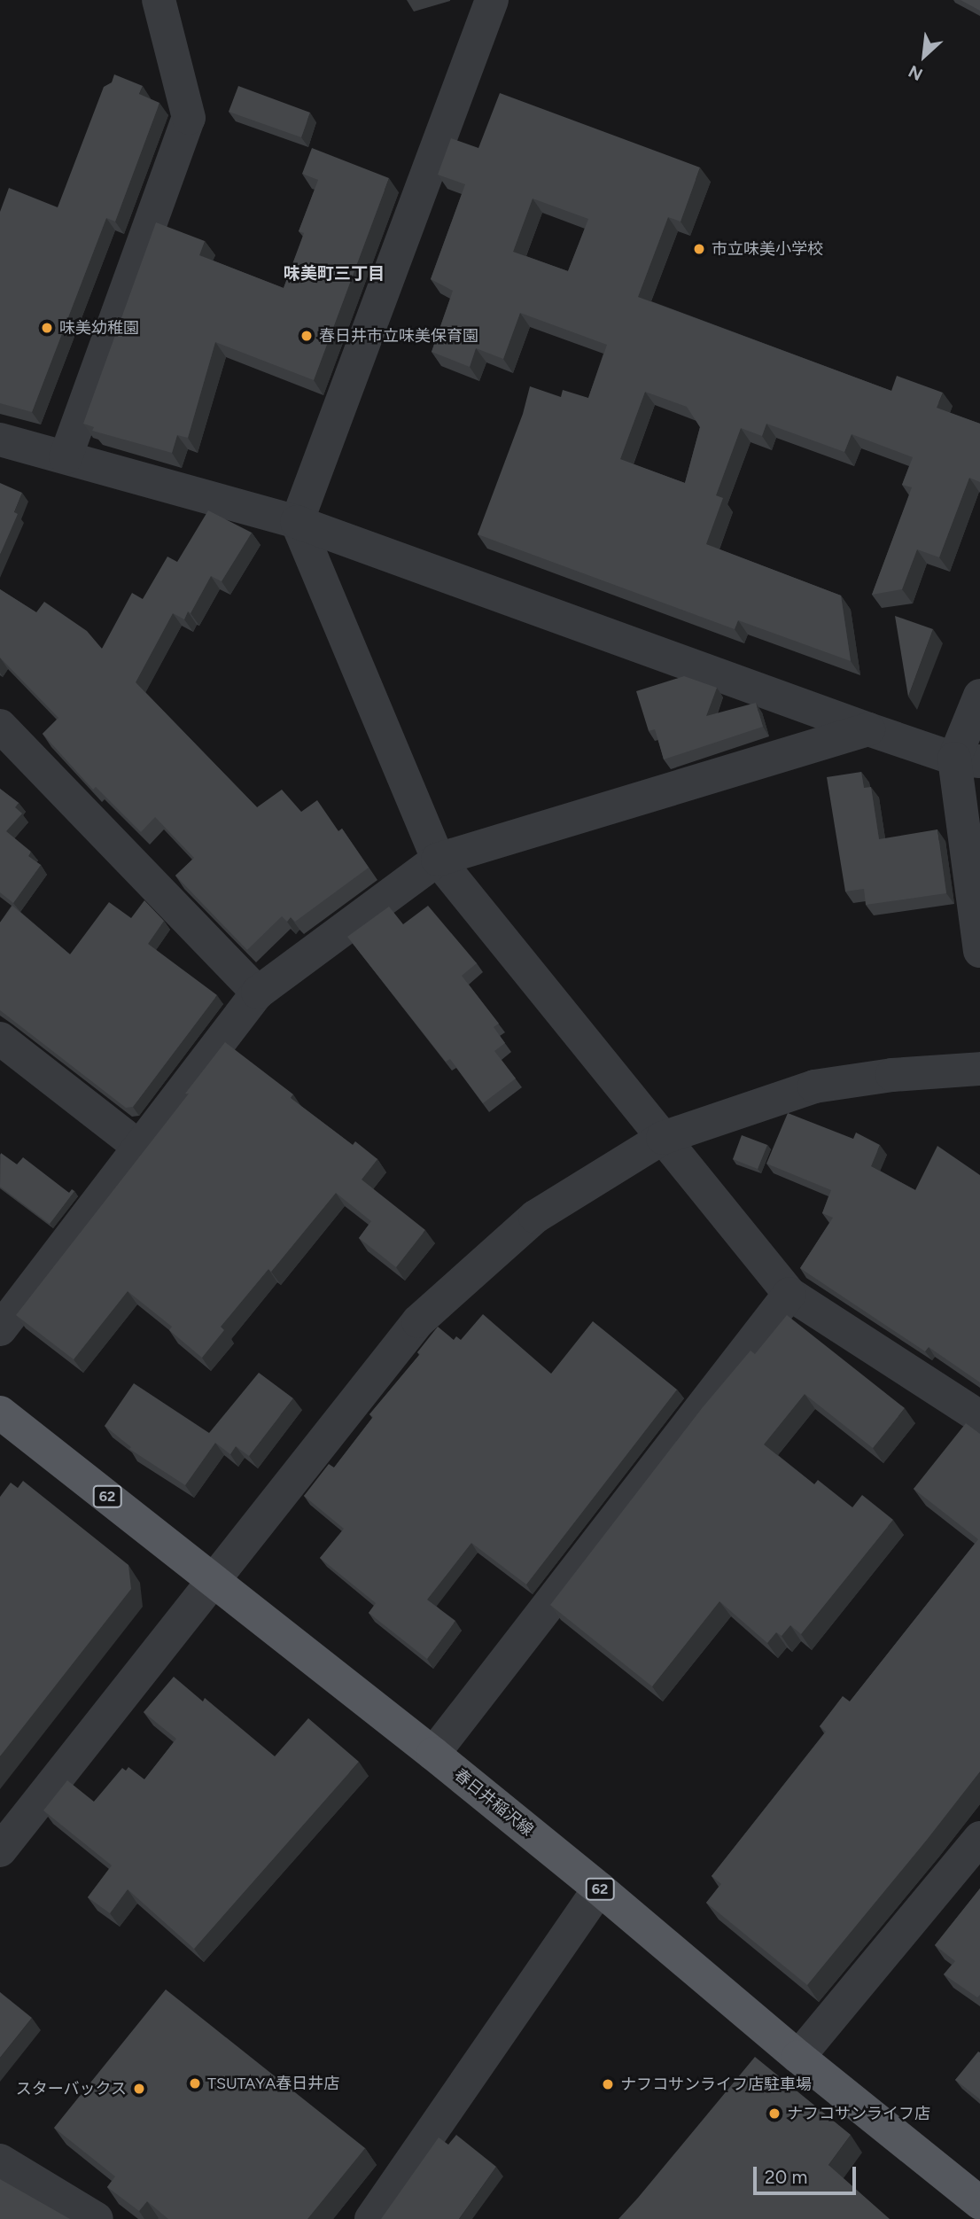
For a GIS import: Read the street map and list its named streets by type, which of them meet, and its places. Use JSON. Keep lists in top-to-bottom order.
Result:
{
  "streets": {
    "main road": ["62", "春日井稲沢線"]
  },
  "districts": ["味美町三丁目"],
  "places": [
    "市立味美小学校",
    "味美幼稚園",
    "春日井市立味美保育園",
    "TSUTAYA春日井店",
    "ナフコサンライフ店駐車場",
    "スターバックス",
    "ナフコサンライフ店"
  ],
  "scale_bar": "20 m",
  "north": "bottom left"
}
